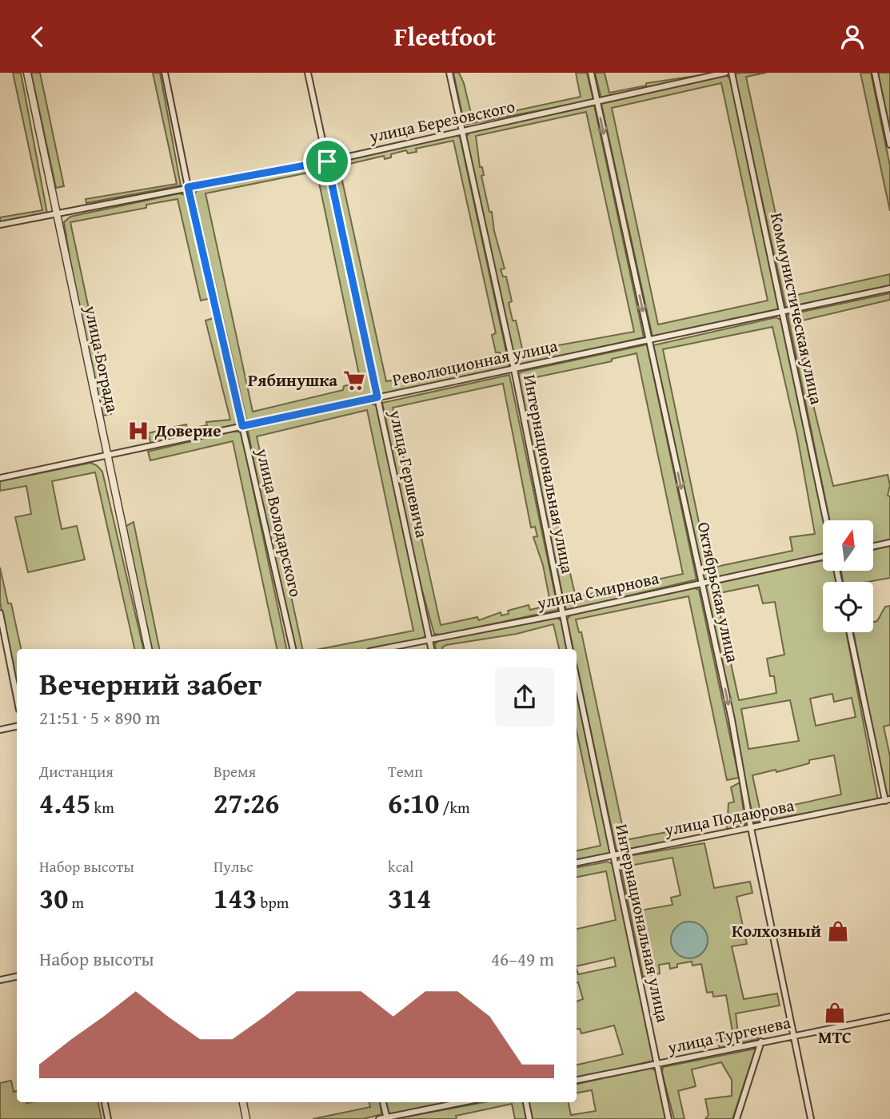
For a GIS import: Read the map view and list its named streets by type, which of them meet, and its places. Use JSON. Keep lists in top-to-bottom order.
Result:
{
  "streets": {
    "street": [
      "улица Березовского",
      "Коммунистическая улица",
      "улица Бограда",
      "Революционная улица",
      "улица Гершевича",
      "Интернациональная улица",
      "улица Володарского",
      "улица Смирнова",
      "Октябрьская улица",
      "улица Подаюрова",
      "улица Тургенева"
    ]
  },
  "crossings": [
    ["улица Березовского", "улица Бограда"],
    ["улица Березовского", "улица Гершевича"],
    ["улица Березовского", "Интернациональная улица"],
    ["улица Березовского", "улица Володарского"],
    ["улица Березовского", "Октябрьская улица"],
    ["Коммунистическая улица", "Революционная улица"],
    ["улица Бограда", "Революционная улица"],
    ["Революционная улица", "улица Гершевича"],
    ["Революционная улица", "Интернациональная улица"],
    ["Революционная улица", "улица Володарского"],
    ["Революционная улица", "Октябрьская улица"],
    ["улица Гершевича", "улица Смирнова"],
    ["Интернациональная улица", "улица Смирнова"],
    ["Интернациональная улица", "улица Подаюрова"],
    ["Интернациональная улица", "улица Тургенева"],
    ["улица Смирнова", "Октябрьская улица"],
    ["Октябрьская улица", "улица Подаюрова"],
    ["Октябрьская улица", "улица Тургенева"]
  ],
  "one_way": ["Октябрьская улица"],
  "places": {
    "supermarket": ["Рябинушка"],
    "hospital": ["Доверие"],
    "shop": ["Колхозный", "МТС"]
  },
  "north": "top",
  "page": {
    "header": "Fleetfoot",
    "heading": ["Вечерний забег", "21:51 · 5 × 890 m"],
    "stats": [
      ["Дистанция", "4.45 km"],
      ["Время", "27:26"],
      ["Темп", "6:10 /km"],
      ["Набор высоты", "30 m"],
      ["Пульс", "143 bpm"],
      ["kcal", "314"]
    ],
    "chart": ["Набор высоты", "46–49 m"]
  }
}
